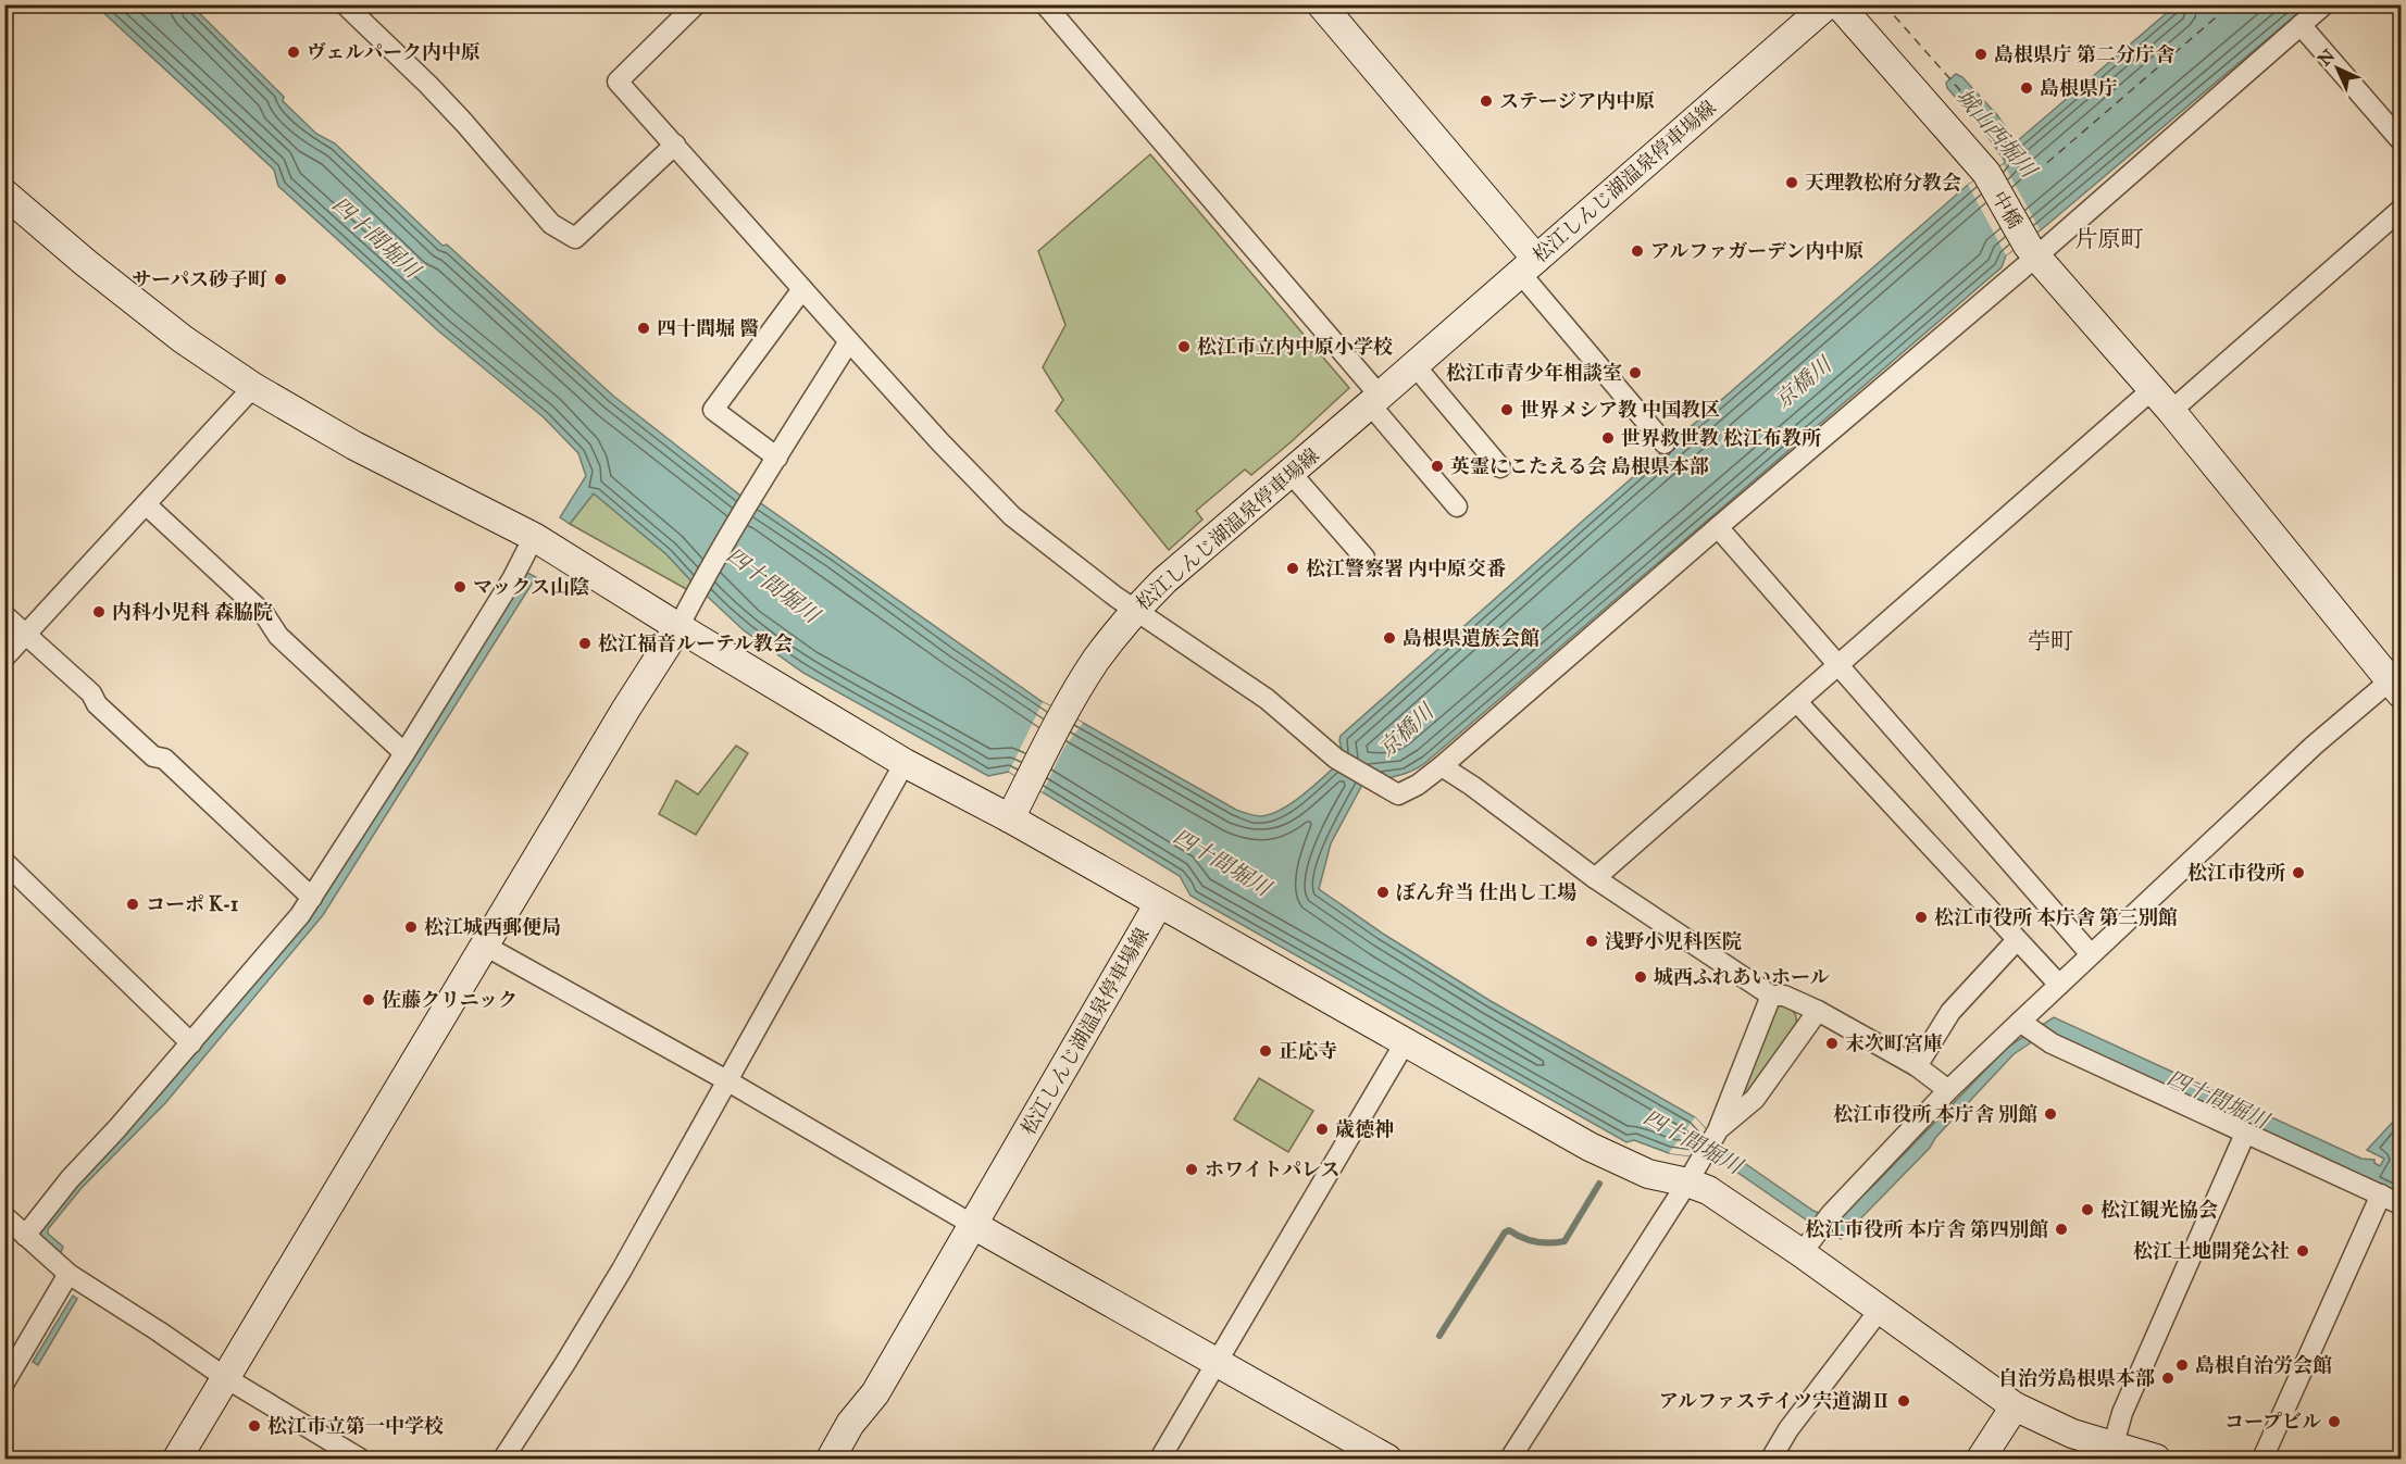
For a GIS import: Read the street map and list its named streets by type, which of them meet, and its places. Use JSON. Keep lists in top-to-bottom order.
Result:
{
  "streets": {
    "street": ["松江しんじ湖温泉停車場線", "中橋"]
  },
  "districts": ["片原町", "苧町"],
  "water": ["城山西堀川", "四十間堀川", "京橋川"],
  "places": [
    "ヴェルパーク内中原",
    "島根県庁 第二分庁舎",
    "島根県庁",
    "ステージア内中原",
    "天理教松府分教会",
    "アルファガーデン内中原",
    "サーパス砂子町",
    "四十間堀 醫",
    "松江市立内中原小学校",
    "松江市青少年相談室",
    "世界メシア教 中国教区",
    "世界救世教 松江布教所",
    "英霊にこたえる会 島根県本部",
    "松江警察署 内中原交番",
    "マックス山陰",
    "内科小児科 森脇院",
    "島根県遺族会館",
    "松江福音ルーテル教会",
    "松江市役所",
    "ぼん弁当 仕出し工場",
    "コーポ K-1",
    "松江市役所 本庁舎 第三別館",
    "松江城西郵便局",
    "浅野小児科医院",
    "城西ふれあいホール",
    "佐藤クリニック",
    "末次町宮庫",
    "正応寺",
    "松江市役所 本庁舎 別館",
    "歳徳神",
    "ホワイトパレス",
    "松江観光協会",
    "松江市役所 本庁舎 第四別館",
    "松江土地開発公社",
    "島根自治労会館",
    "自治労島根県本部",
    "アルファステイツ宍道湖Ⅱ",
    "コープビル",
    "松江市立第一中学校"
  ],
  "north": "top left"
}
